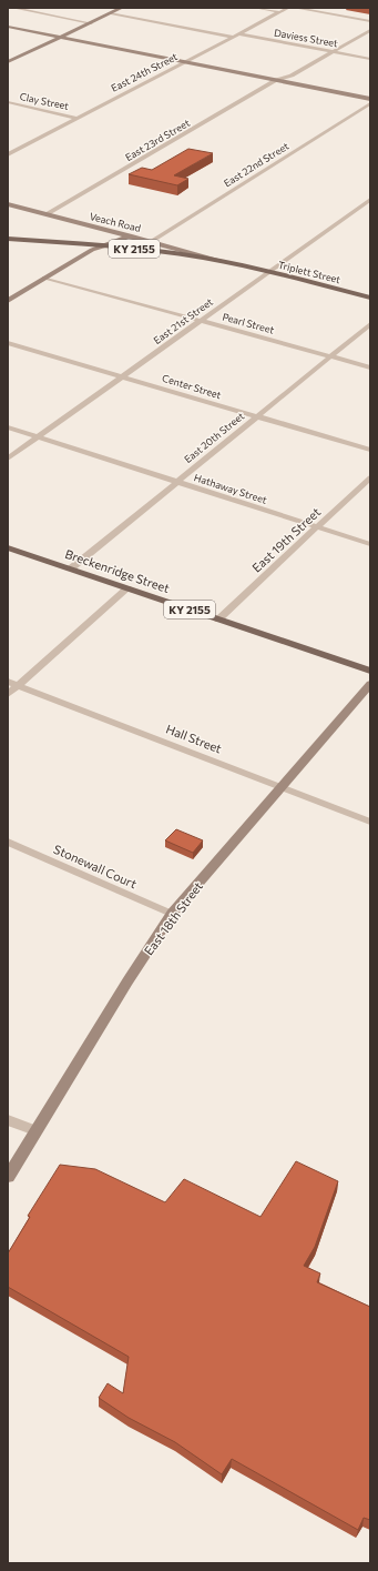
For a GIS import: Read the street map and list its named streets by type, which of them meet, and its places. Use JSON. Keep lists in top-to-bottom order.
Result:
{
  "streets": {
    "main road": ["KY 2155", "Triplett Street", "Breckenridge Street"],
    "street": [
      "Daviess Street",
      "East 24th Street",
      "Clay Street",
      "East 23rd Street",
      "East 22nd Street",
      "Veach Road",
      "East 21st Street",
      "Pearl Street",
      "Center Street",
      "East 20th Street",
      "Hathaway Street",
      "East 19th Street",
      "Hall Street",
      "Stonewall Court",
      "East 18th Street"
    ]
  },
  "crossings": [
    ["Daviess Street", "East 24th Street"],
    ["Daviess Street", "East 23rd Street"],
    ["East 24th Street", "Clay Street"],
    ["East 23rd Street", "Veach Road"],
    ["East 22nd Street", "Veach Road"],
    ["Veach Road", "KY 2155"],
    ["Veach Road", "Triplett Street"],
    ["KY 2155", "Triplett Street"],
    ["Triplett Street", "East 21st Street"],
    ["East 21st Street", "Pearl Street"],
    ["East 21st Street", "Center Street"],
    ["East 21st Street", "Hathaway Street"],
    ["Pearl Street", "East 20th Street"],
    ["Center Street", "East 20th Street"],
    ["East 20th Street", "Hathaway Street"],
    ["East 20th Street", "Breckenridge Street"],
    ["Hathaway Street", "East 19th Street"],
    ["East 19th Street", "Breckenridge Street"],
    ["Hall Street", "East 18th Street"],
    ["Stonewall Court", "East 18th Street"]
  ]
}
